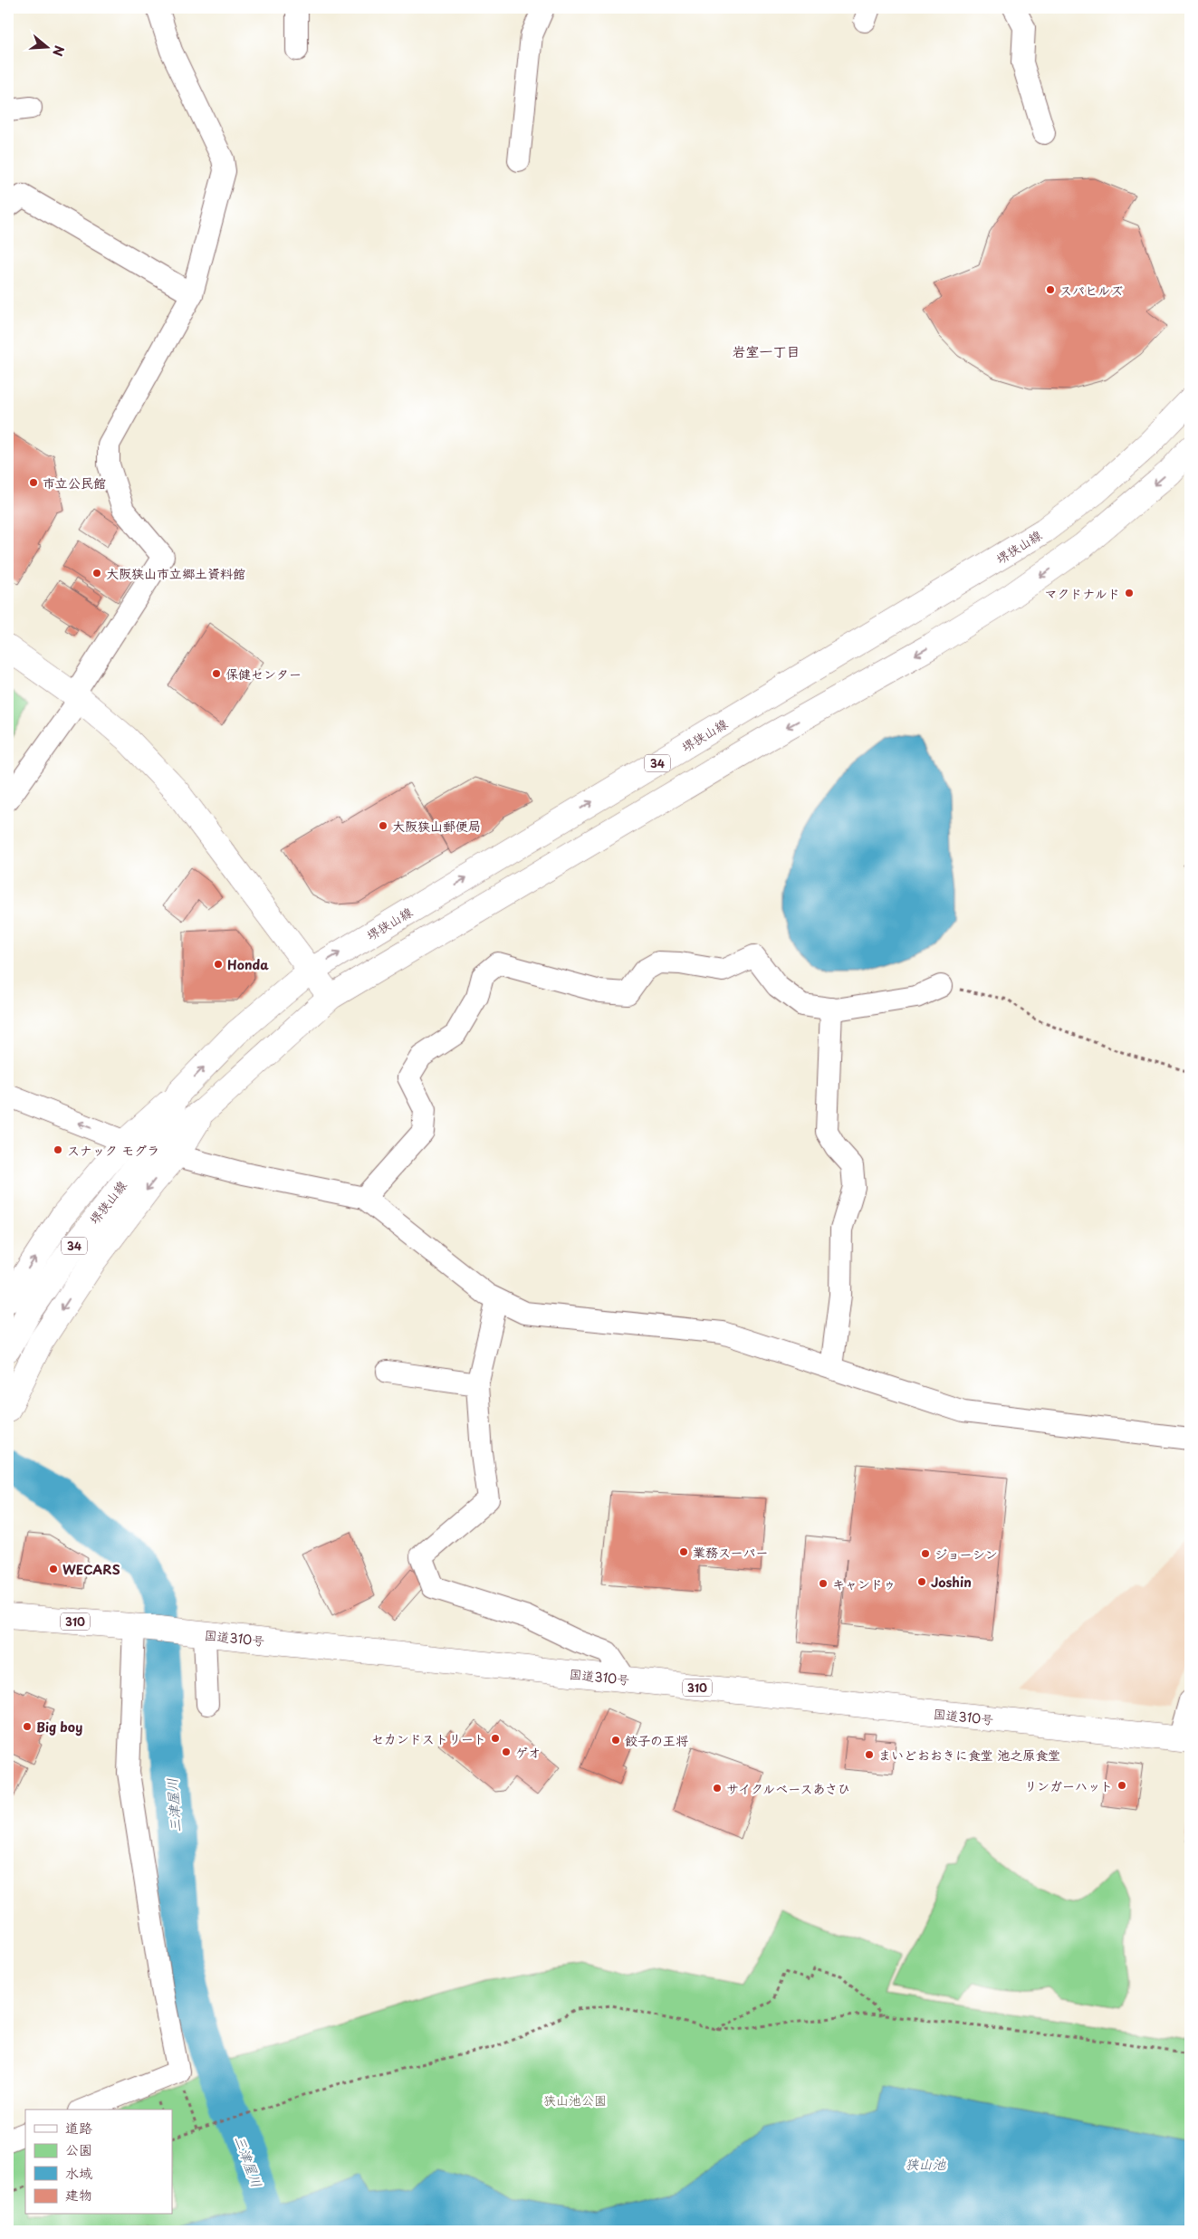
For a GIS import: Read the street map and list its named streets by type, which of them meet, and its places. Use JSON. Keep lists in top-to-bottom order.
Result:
{
  "streets": {
    "main road": [
      "堺狭山線",
      "34",
      "310",
      "国道310号"
    ]
  },
  "districts": ["岩室一丁目"],
  "water": ["三津屋川", "狭山池"],
  "parks": ["狭山池公園"],
  "places": [
    "スパヒルズ",
    "市立公民館",
    "大阪狭山市立郷土資料館",
    "マクドナルド",
    "保健センター",
    "大阪狭山郵便局",
    "Honda",
    "スナック モグラ",
    "業務スーパー",
    "ジョーシン",
    "WECARS",
    "Joshin",
    "キャンドゥ",
    "Big boy",
    "セカンドストリート",
    "餃子の王将",
    "ゲオ",
    "まいどおおきに食堂 池之原食堂",
    "リンガーハット",
    "サイクルベースあさひ"
  ],
  "legend": [
    "道路",
    "公園",
    "水域",
    "建物"
  ],
  "north": "right"
}
